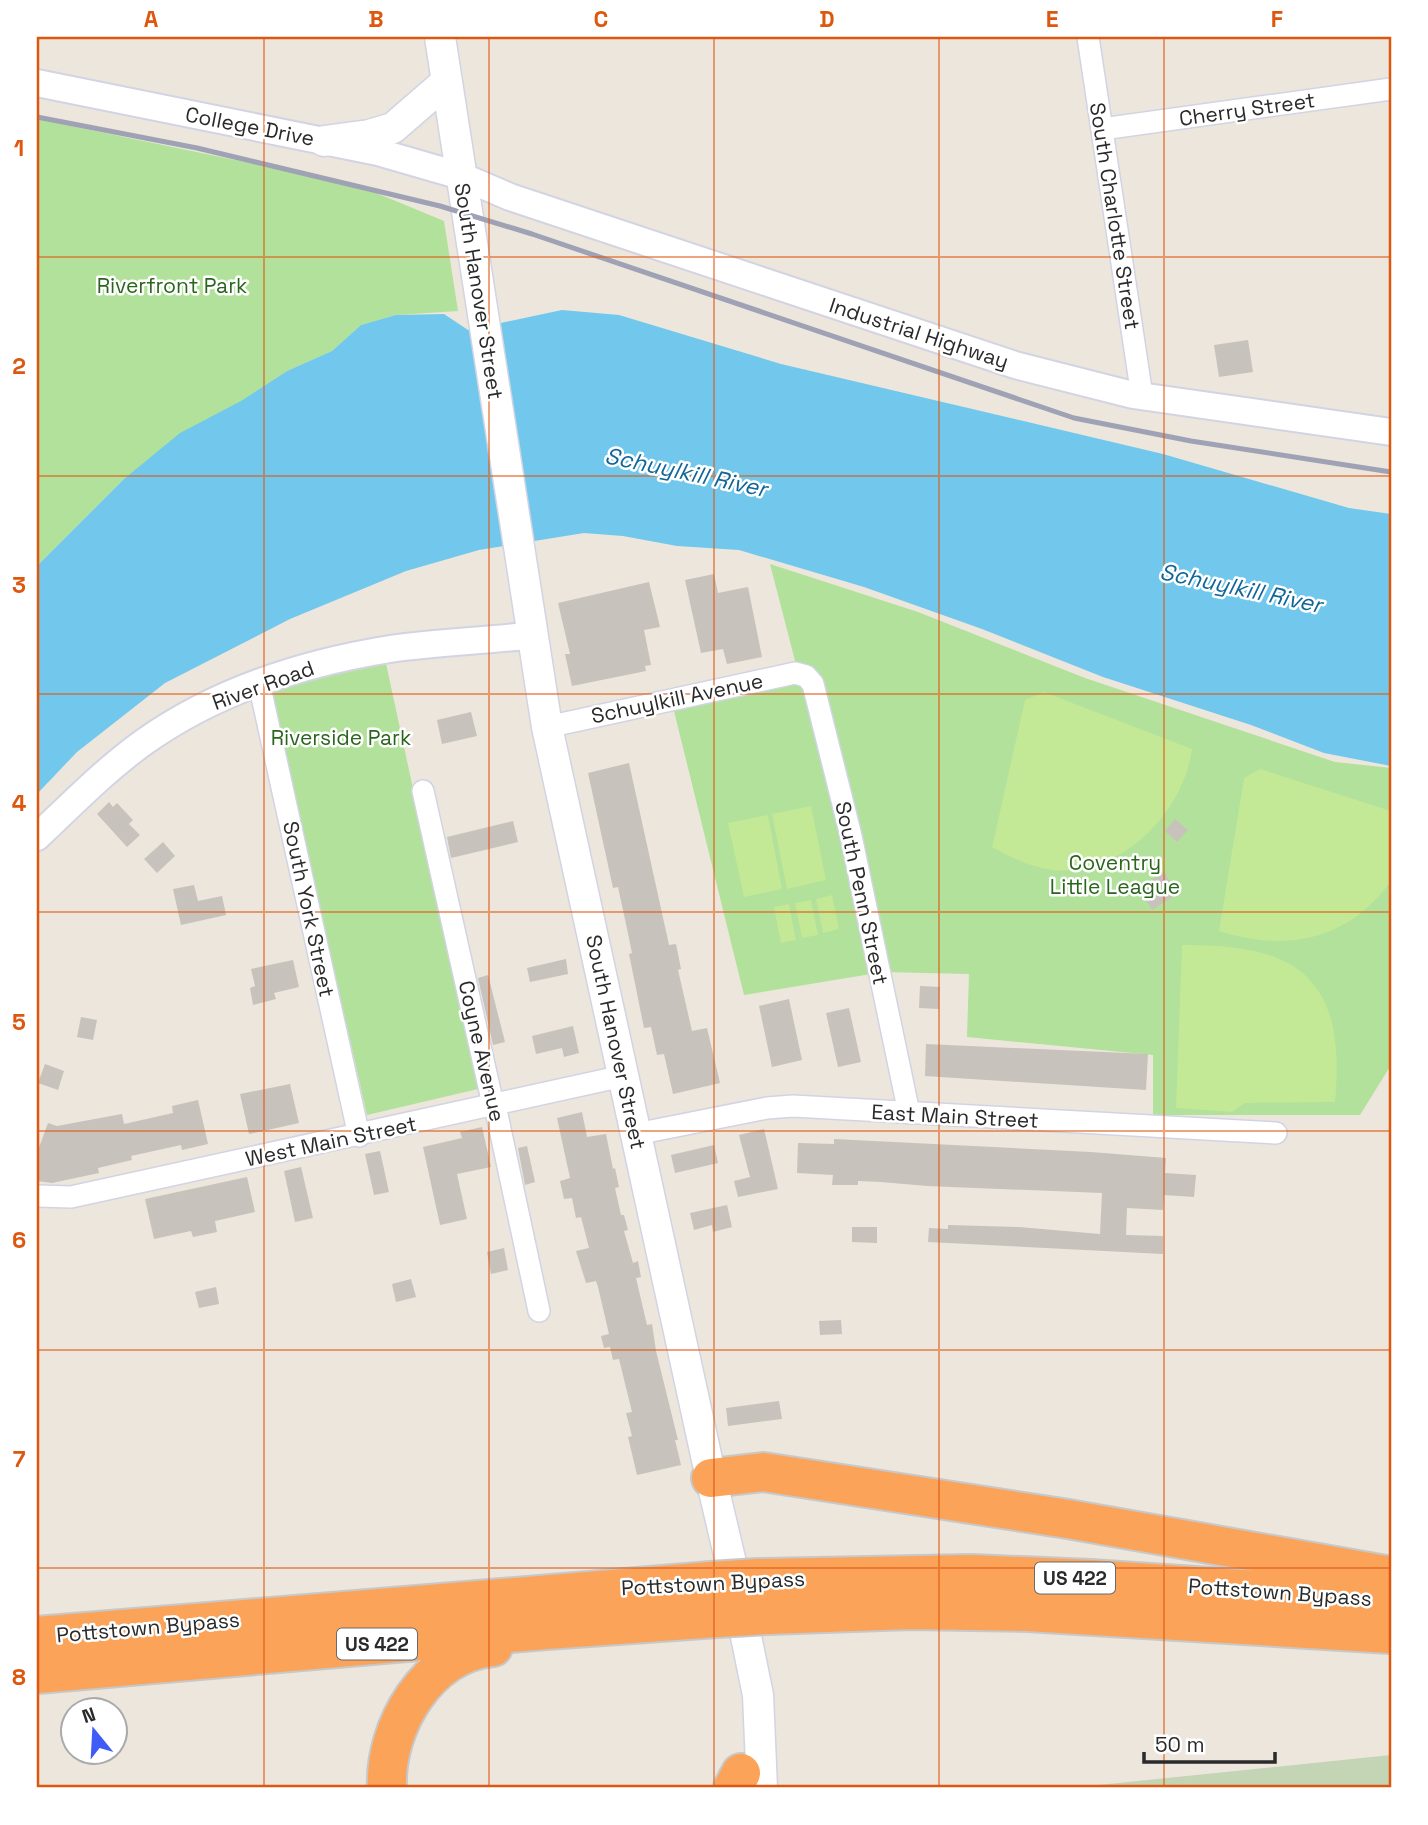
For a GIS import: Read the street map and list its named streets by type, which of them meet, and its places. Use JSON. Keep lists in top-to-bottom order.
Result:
{
  "streets": {
    "highway": ["US 422", "Pottstown Bypass"],
    "main road": ["South Hanover Street"],
    "street": [
      "Cherry Street",
      "College Drive",
      "South Charlotte Street",
      "Industrial Highway",
      "River Road",
      "Schuylkill Avenue",
      "South Penn Street",
      "South York Street",
      "Coyne Avenue",
      "East Main Street",
      "West Main Street"
    ]
  },
  "crossings": [
    ["Cherry Street", "South Charlotte Street"],
    ["College Drive", "South Hanover Street"],
    ["College Drive", "Industrial Highway"],
    ["South Charlotte Street", "Industrial Highway"],
    ["South Hanover Street", "Industrial Highway"],
    ["South Hanover Street", "River Road"],
    ["South Hanover Street", "Schuylkill Avenue"],
    ["South Hanover Street", "East Main Street"],
    ["South Hanover Street", "West Main Street"],
    ["South Hanover Street", "Pottstown Bypass"],
    ["River Road", "South York Street"],
    ["Schuylkill Avenue", "South Penn Street"],
    ["South Penn Street", "East Main Street"],
    ["South York Street", "West Main Street"],
    ["Coyne Avenue", "West Main Street"]
  ],
  "water": ["Schuylkill River"],
  "parks": ["Riverfront Park", "Riverside Park", "Coventry Little League"],
  "scale_bar": "50 m",
  "north": "top",
  "grid": {
    "columns": [
      "A",
      "B",
      "C",
      "D",
      "E",
      "F"
    ],
    "rows": [
      "1",
      "2",
      "3",
      "4",
      "5",
      "6",
      "7",
      "8"
    ]
  }
}
